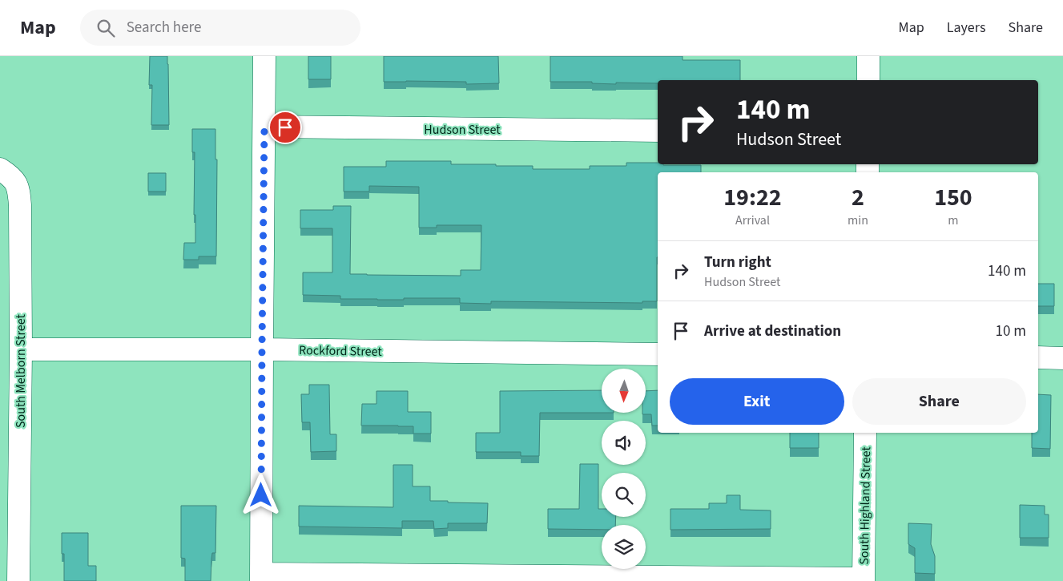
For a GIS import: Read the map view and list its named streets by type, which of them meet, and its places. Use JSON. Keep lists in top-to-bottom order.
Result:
{
  "streets": {
    "street": [
      "Hudson Street",
      "Rockford Street",
      "South Melborn Street",
      "South Highland Street"
    ]
  },
  "crossings": [
    ["Rockford Street", "South Melborn Street"]
  ],
  "north": "bottom",
  "page": {
    "header": "Map",
    "search": "Search here",
    "nav": ["Map", "Layers", "Share"],
    "turn": ["140 m", "Hudson Street"],
    "eta": [
      "19:22",
      "Arrival",
      "2",
      "min",
      "150",
      "m"
    ],
    "list": [
      {
        "name": "Turn right",
        "note": "Hudson Street",
        "value": "140 m"
      },
      {
        "name": "Arrive at destination",
        "value": "10 m"
      }
    ],
    "buttons": ["Exit", "Share"]
  }
}
